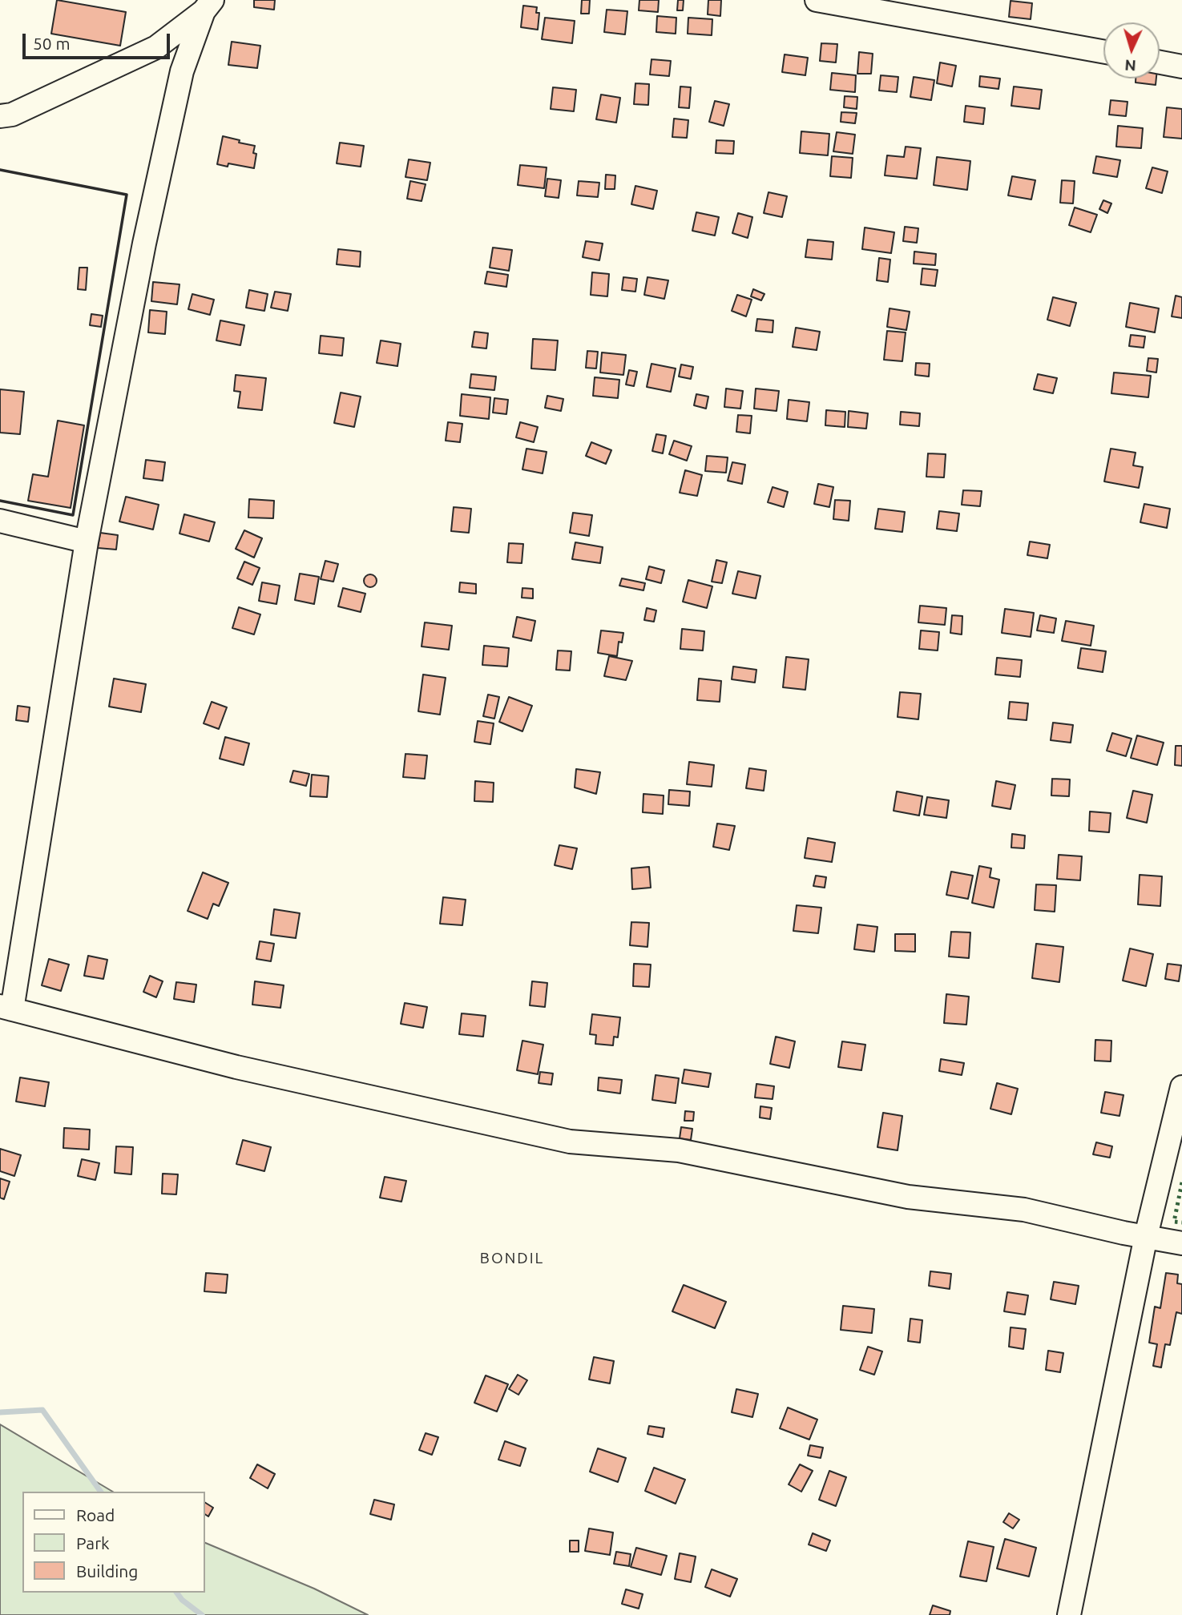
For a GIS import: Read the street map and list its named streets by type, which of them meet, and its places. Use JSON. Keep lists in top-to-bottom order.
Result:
{
  "districts": ["BONDIL"],
  "legend": ["Road", "Park", "Building"],
  "scale_bar": "50 m",
  "north": "bottom"
}
